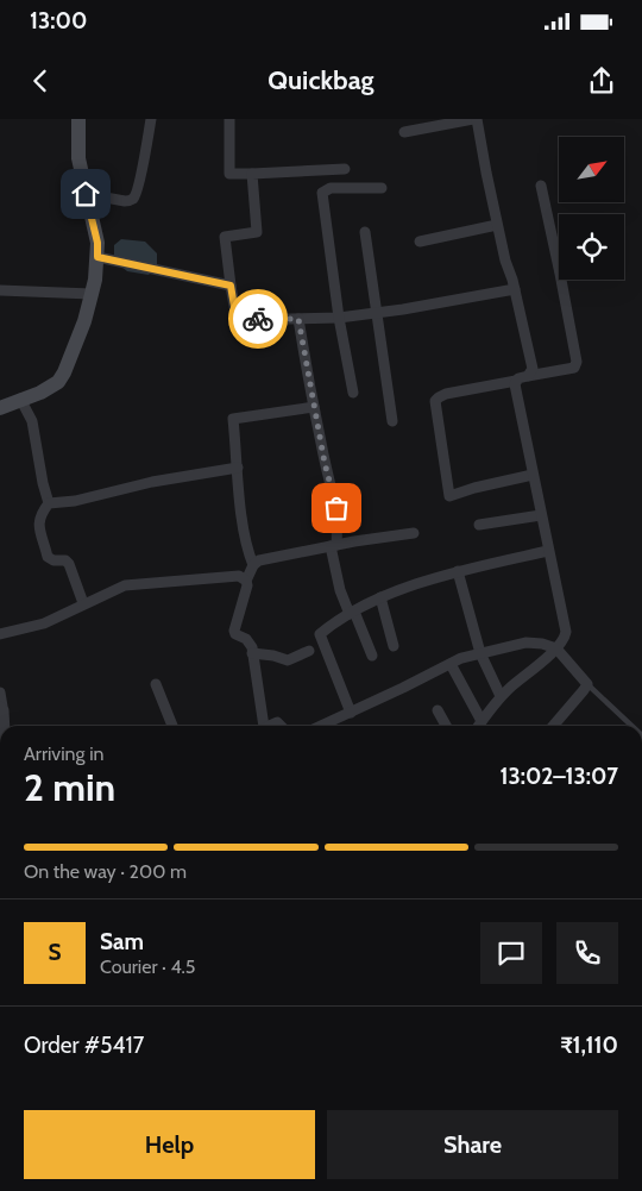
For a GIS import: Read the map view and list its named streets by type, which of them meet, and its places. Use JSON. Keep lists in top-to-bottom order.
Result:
{
  "north": "top right",
  "page": {
    "status": "13:00",
    "header": "Quickbag",
    "heading": ["2 min", "Arriving in", "13:02–13:07"],
    "panel": [
      "Sam",
      "Courier · 4.5",
      "Order #5417",
      "₹1,110"
    ],
    "bar": "On the way · 200 m",
    "round": "S",
    "buttons": ["Help", "Share"]
  }
}
